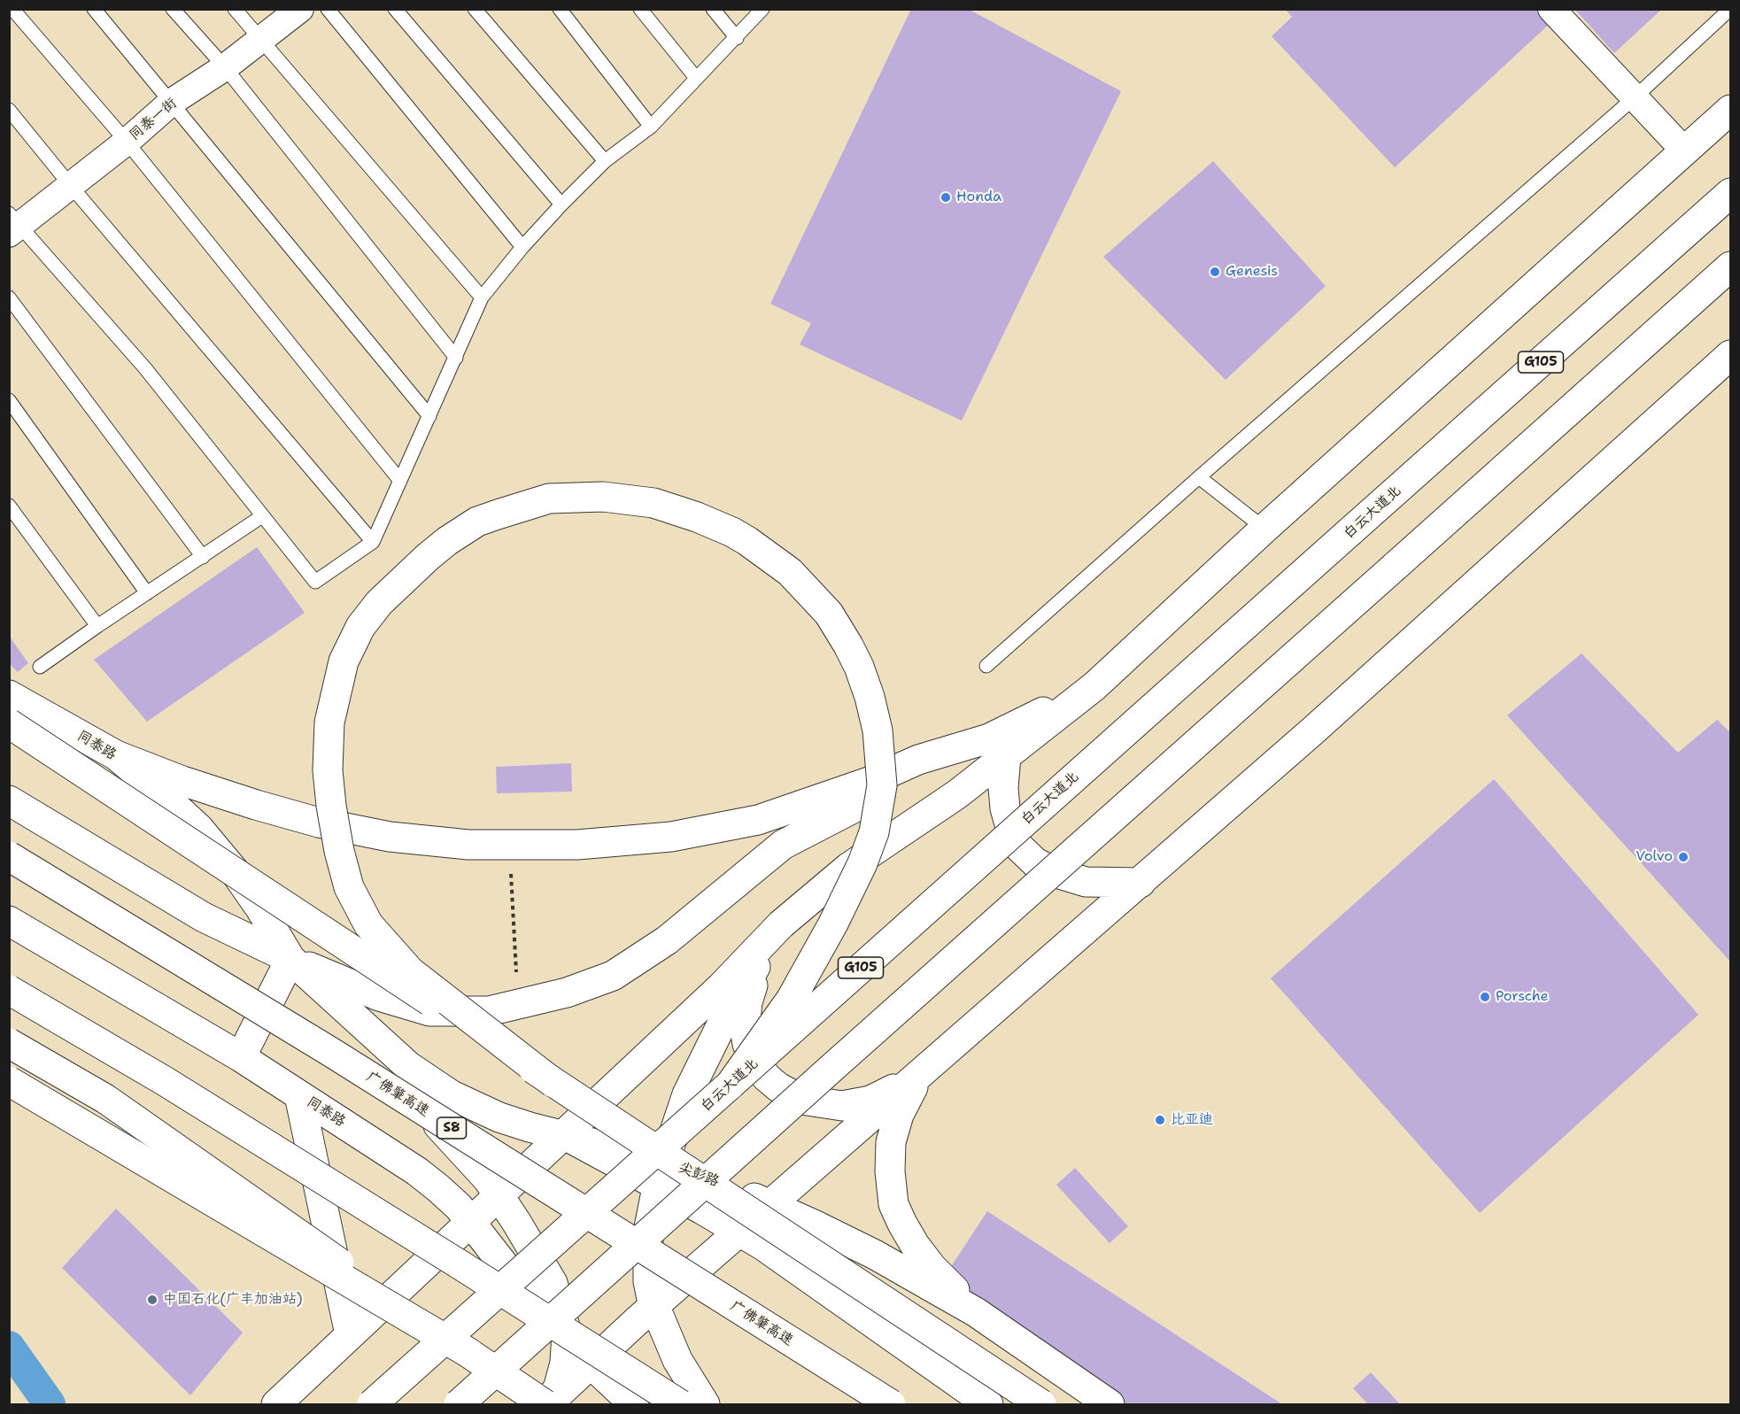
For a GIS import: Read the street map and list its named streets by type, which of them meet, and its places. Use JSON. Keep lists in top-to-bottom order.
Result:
{
  "streets": {
    "main road": [
      "G105",
      "白云大道北",
      "同泰路",
      "广佛肇高速",
      "S8",
      "尖彭路"
    ],
    "street": ["同泰一街"]
  },
  "crossings": [
    ["同泰路", "尖彭路"]
  ],
  "places": [
    "Honda",
    "Genesis",
    "Volvo",
    "Porsche",
    "比亚迪",
    "中国石化(广丰加油站)"
  ]
}
